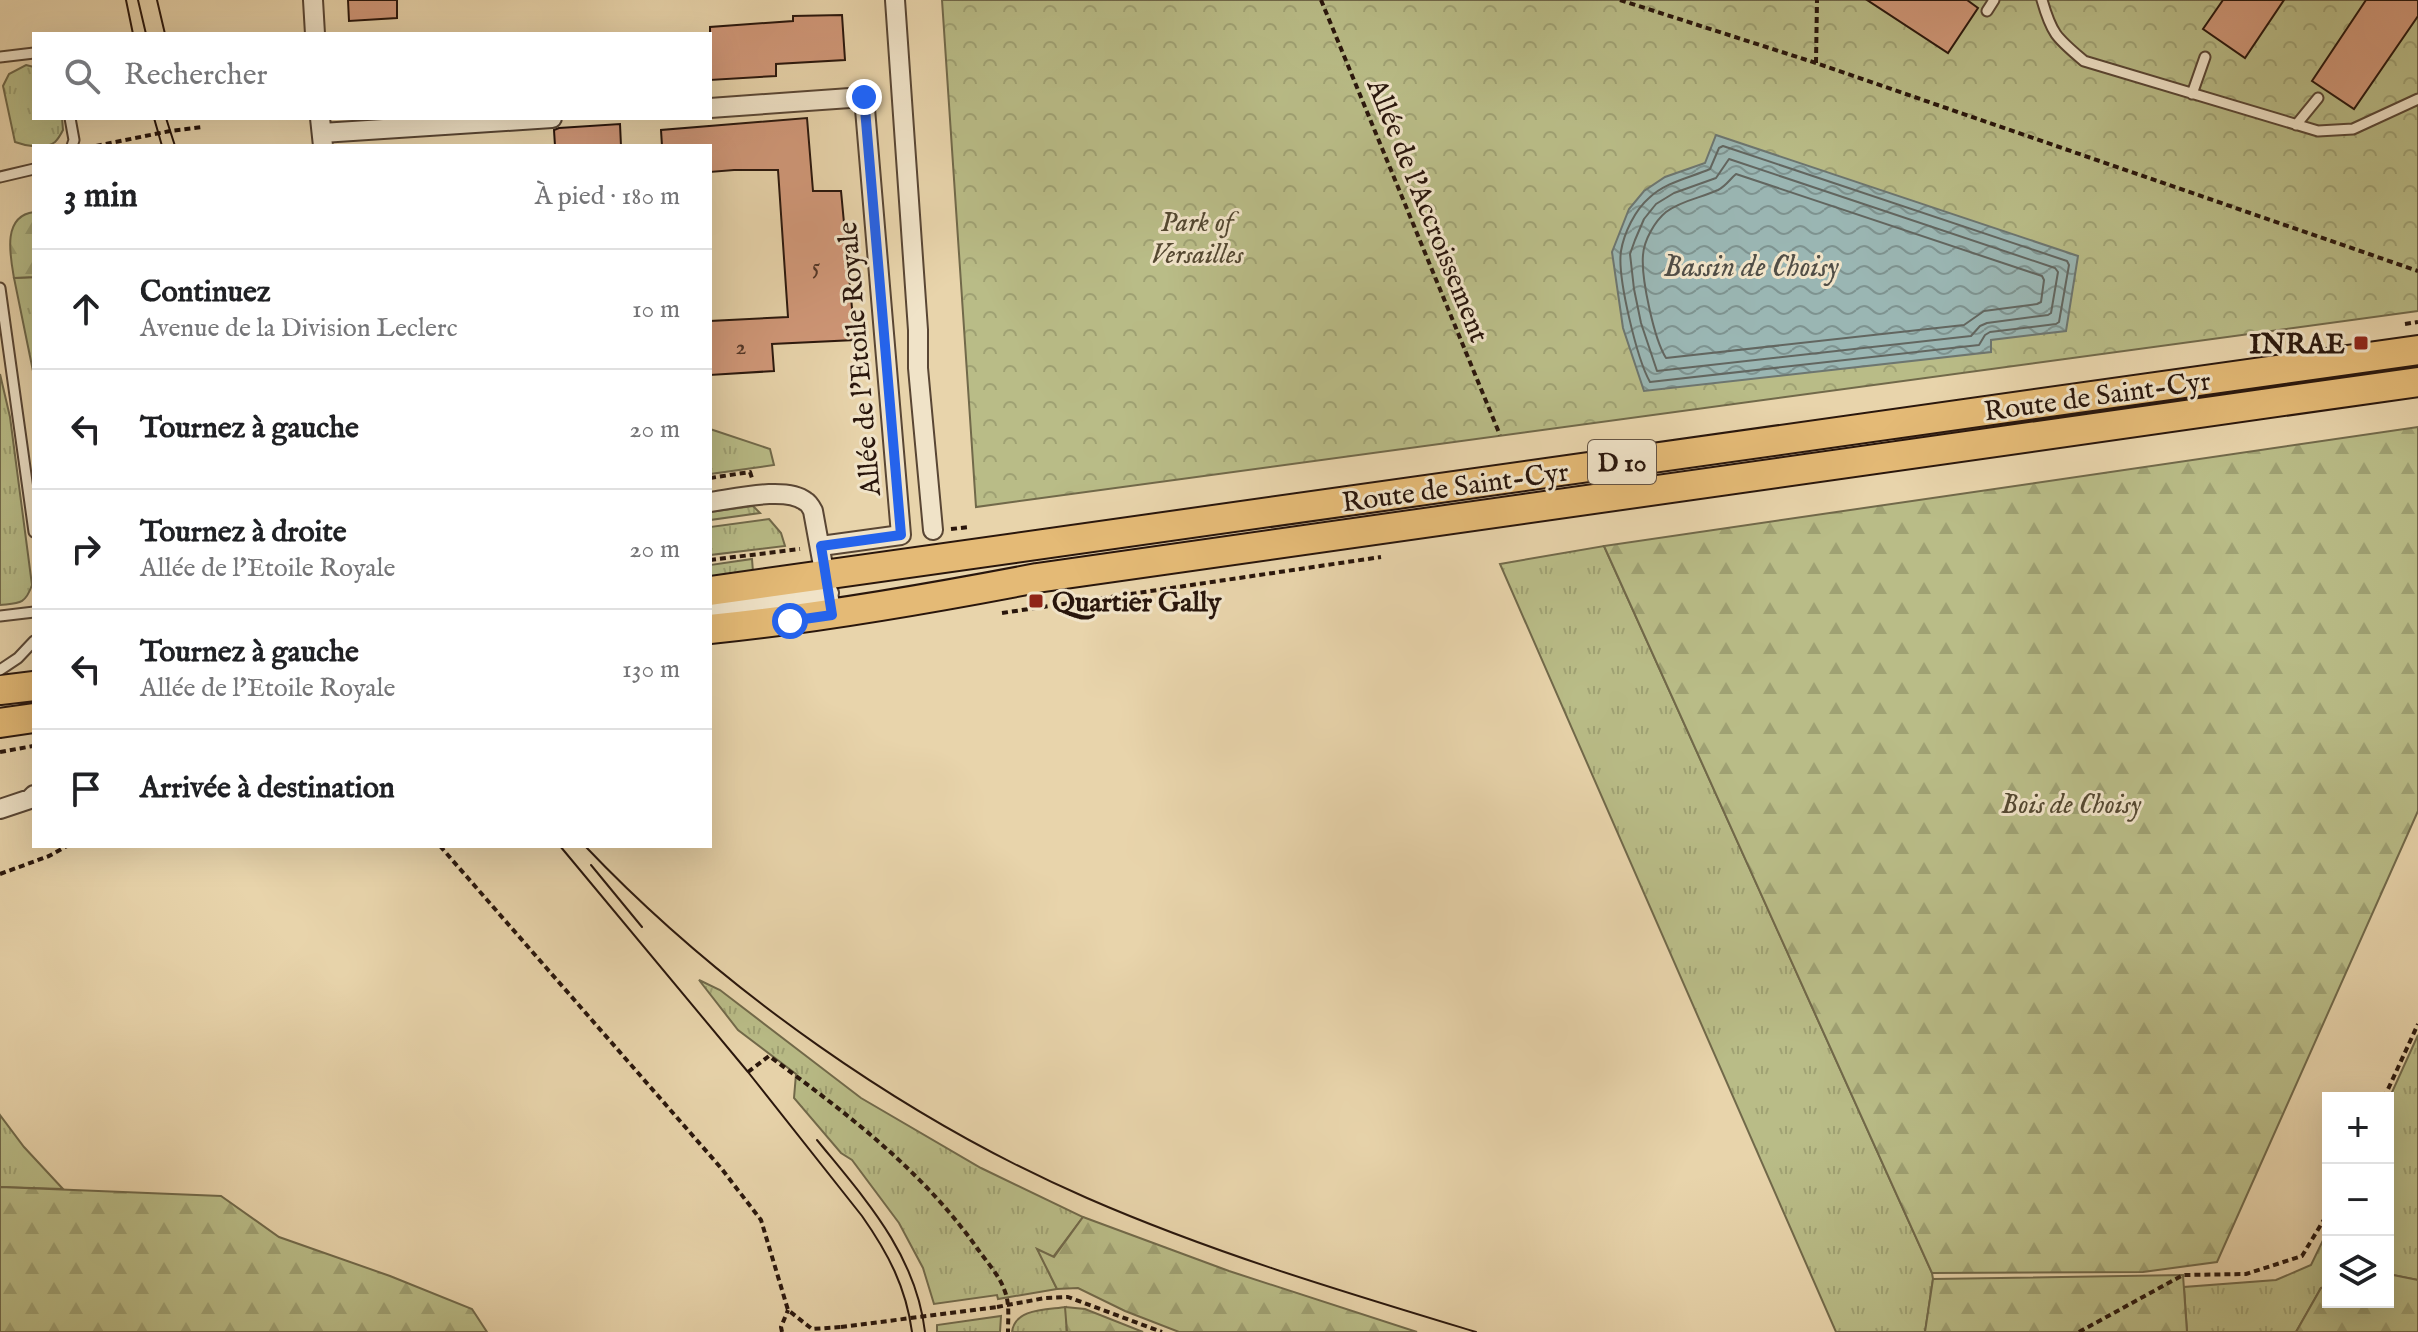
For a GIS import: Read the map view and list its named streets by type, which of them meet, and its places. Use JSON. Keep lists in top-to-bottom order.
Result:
{
  "streets": {
    "main road": ["Route de Saint-Cyr", "D 10"],
    "street": ["Allée de l'Etoile Royale"],
    "path": ["Allée de l'Accroissement"]
  },
  "crossings": [
    ["Route de Saint-Cyr", "D 10"]
  ],
  "water": ["Bassin de Choisy"],
  "parks": ["Park of Versailles", "Bois de Choisy"],
  "places": {
    "transit": ["INRAE", "Quartier Gally"]
  },
  "house_numbers": ["5", "2"],
  "page": {
    "search": "Rechercher",
    "heading": ["3 min", "À pied · 180 m"],
    "list": [
      ["Continuez", "Avenue de la Division Leclerc", "10 m"],
      ["Tournez à gauche", "20 m"],
      ["Tournez à droite", "Allée de l'Etoile Royale", "20 m"],
      ["Tournez à gauche", "Allée de l'Etoile Royale", "130 m"],
      "Arrivée à destination"
    ],
    "map_buttons": ["+", "−"]
  }
}
